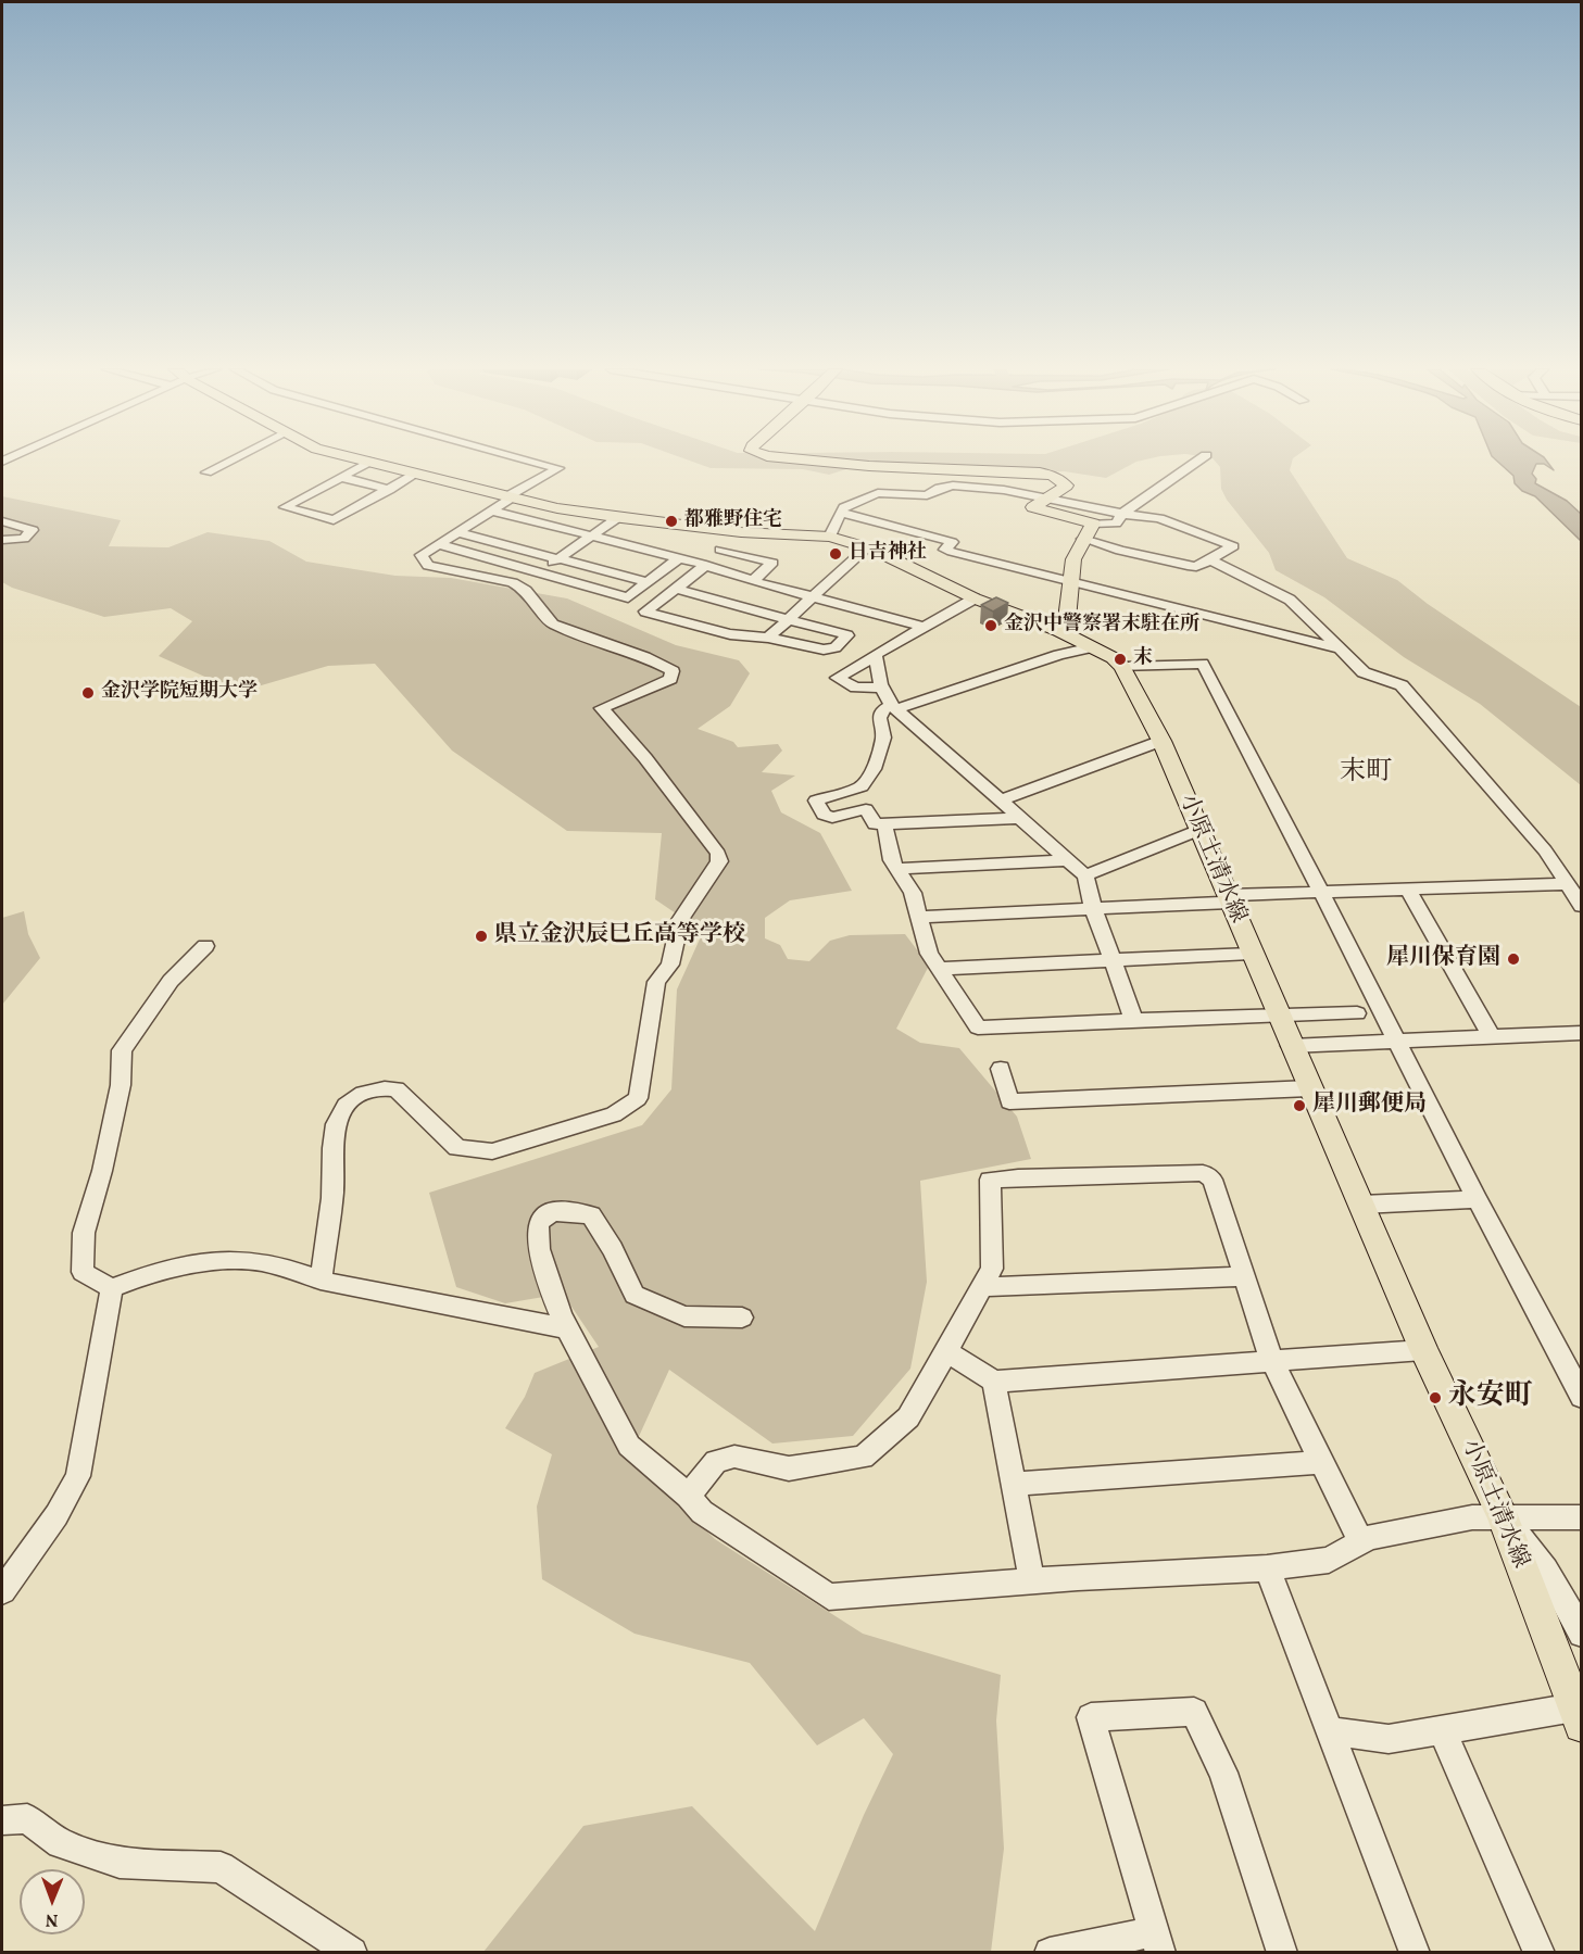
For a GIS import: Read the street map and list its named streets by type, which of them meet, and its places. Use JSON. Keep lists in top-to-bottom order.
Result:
{
  "streets": {
    "main road": ["小原土清水線"]
  },
  "districts": ["末町"],
  "places": [
    "都雅野住宅",
    "日吉神社",
    "金沢中警察署末駐在所",
    "末",
    "金沢学院短期大学",
    "県立金沢辰巳丘高等学校",
    "犀川保育園",
    "犀川郵便局",
    "永安町"
  ],
  "north": "bottom"
}
